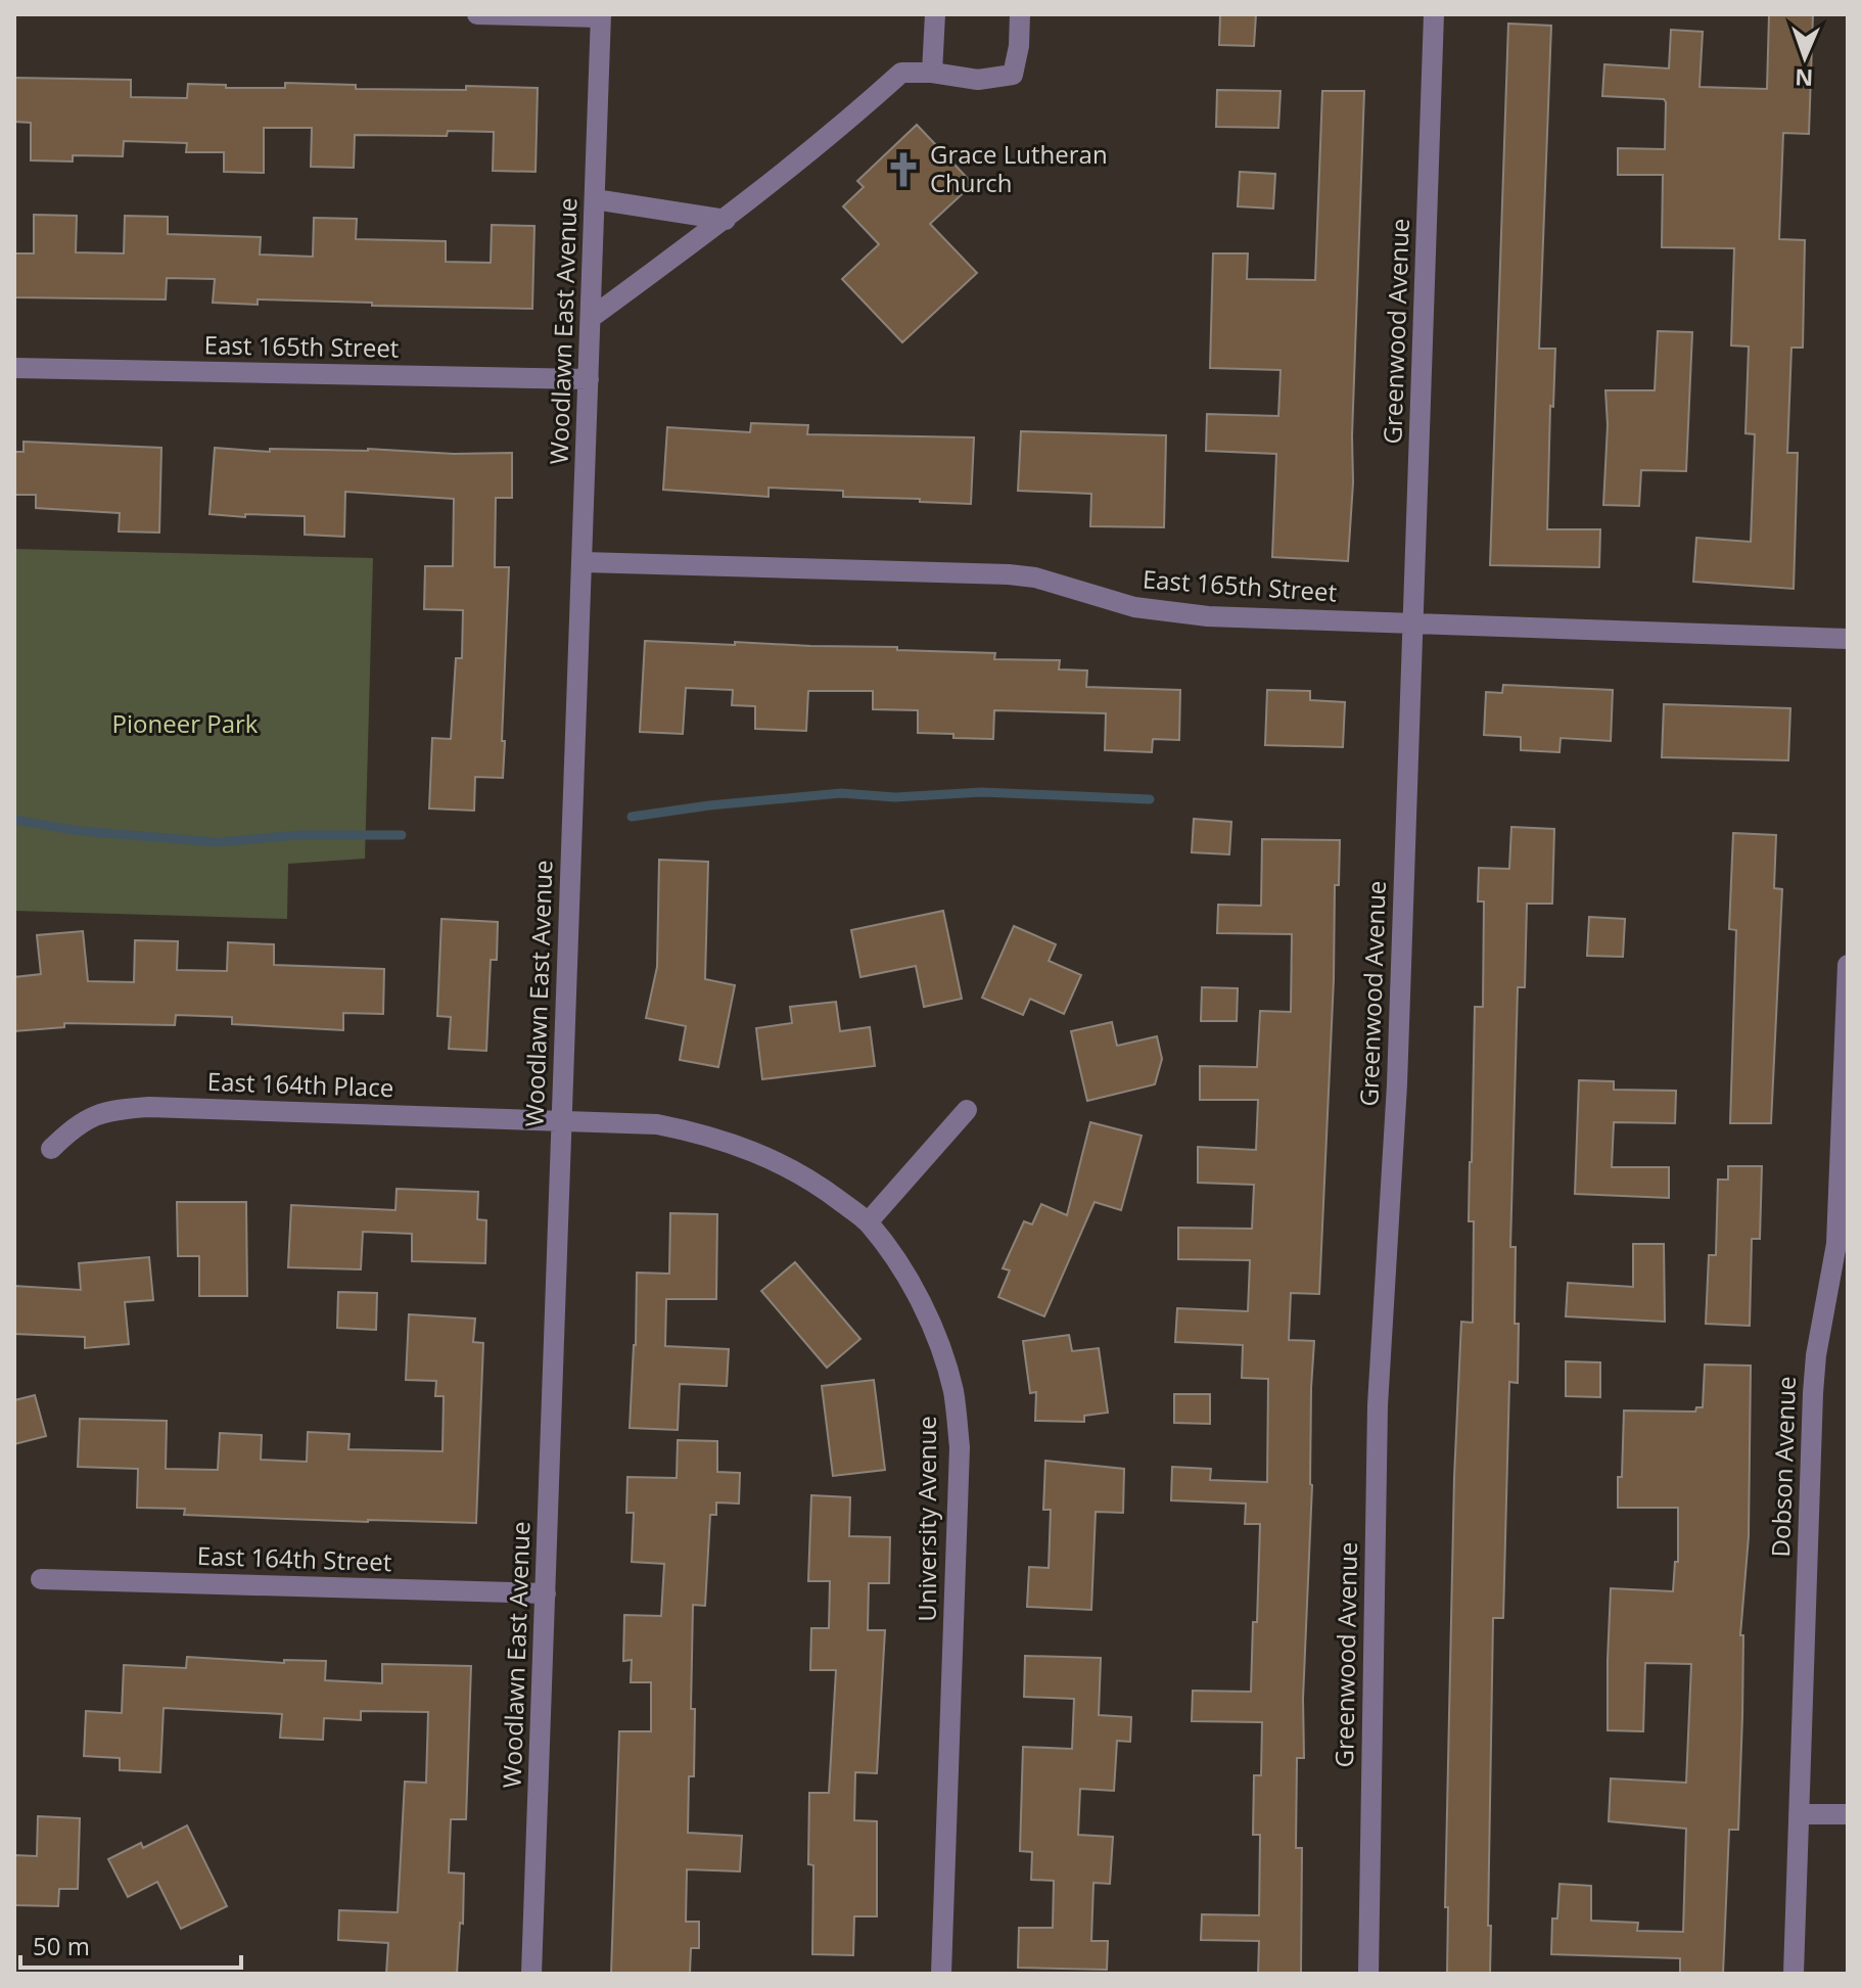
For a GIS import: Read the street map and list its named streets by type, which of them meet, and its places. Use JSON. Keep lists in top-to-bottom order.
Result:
{
  "streets": {
    "street": [
      "Woodlawn East Avenue",
      "Greenwood Avenue",
      "East 165th Street",
      "East 164th Place",
      "Dobson Avenue",
      "University Avenue",
      "East 164th Street"
    ]
  },
  "crossings": [
    ["Woodlawn East Avenue", "East 165th Street"],
    ["Woodlawn East Avenue", "East 164th Place"],
    ["Woodlawn East Avenue", "University Avenue"],
    ["Woodlawn East Avenue", "East 164th Street"],
    ["Greenwood Avenue", "East 165th Street"],
    ["East 164th Place", "University Avenue"]
  ],
  "parks": ["Pioneer Park"],
  "places": {
    "church": ["Grace Lutheran Church"]
  },
  "scale_bar": "50 m",
  "north": "bottom"
}
